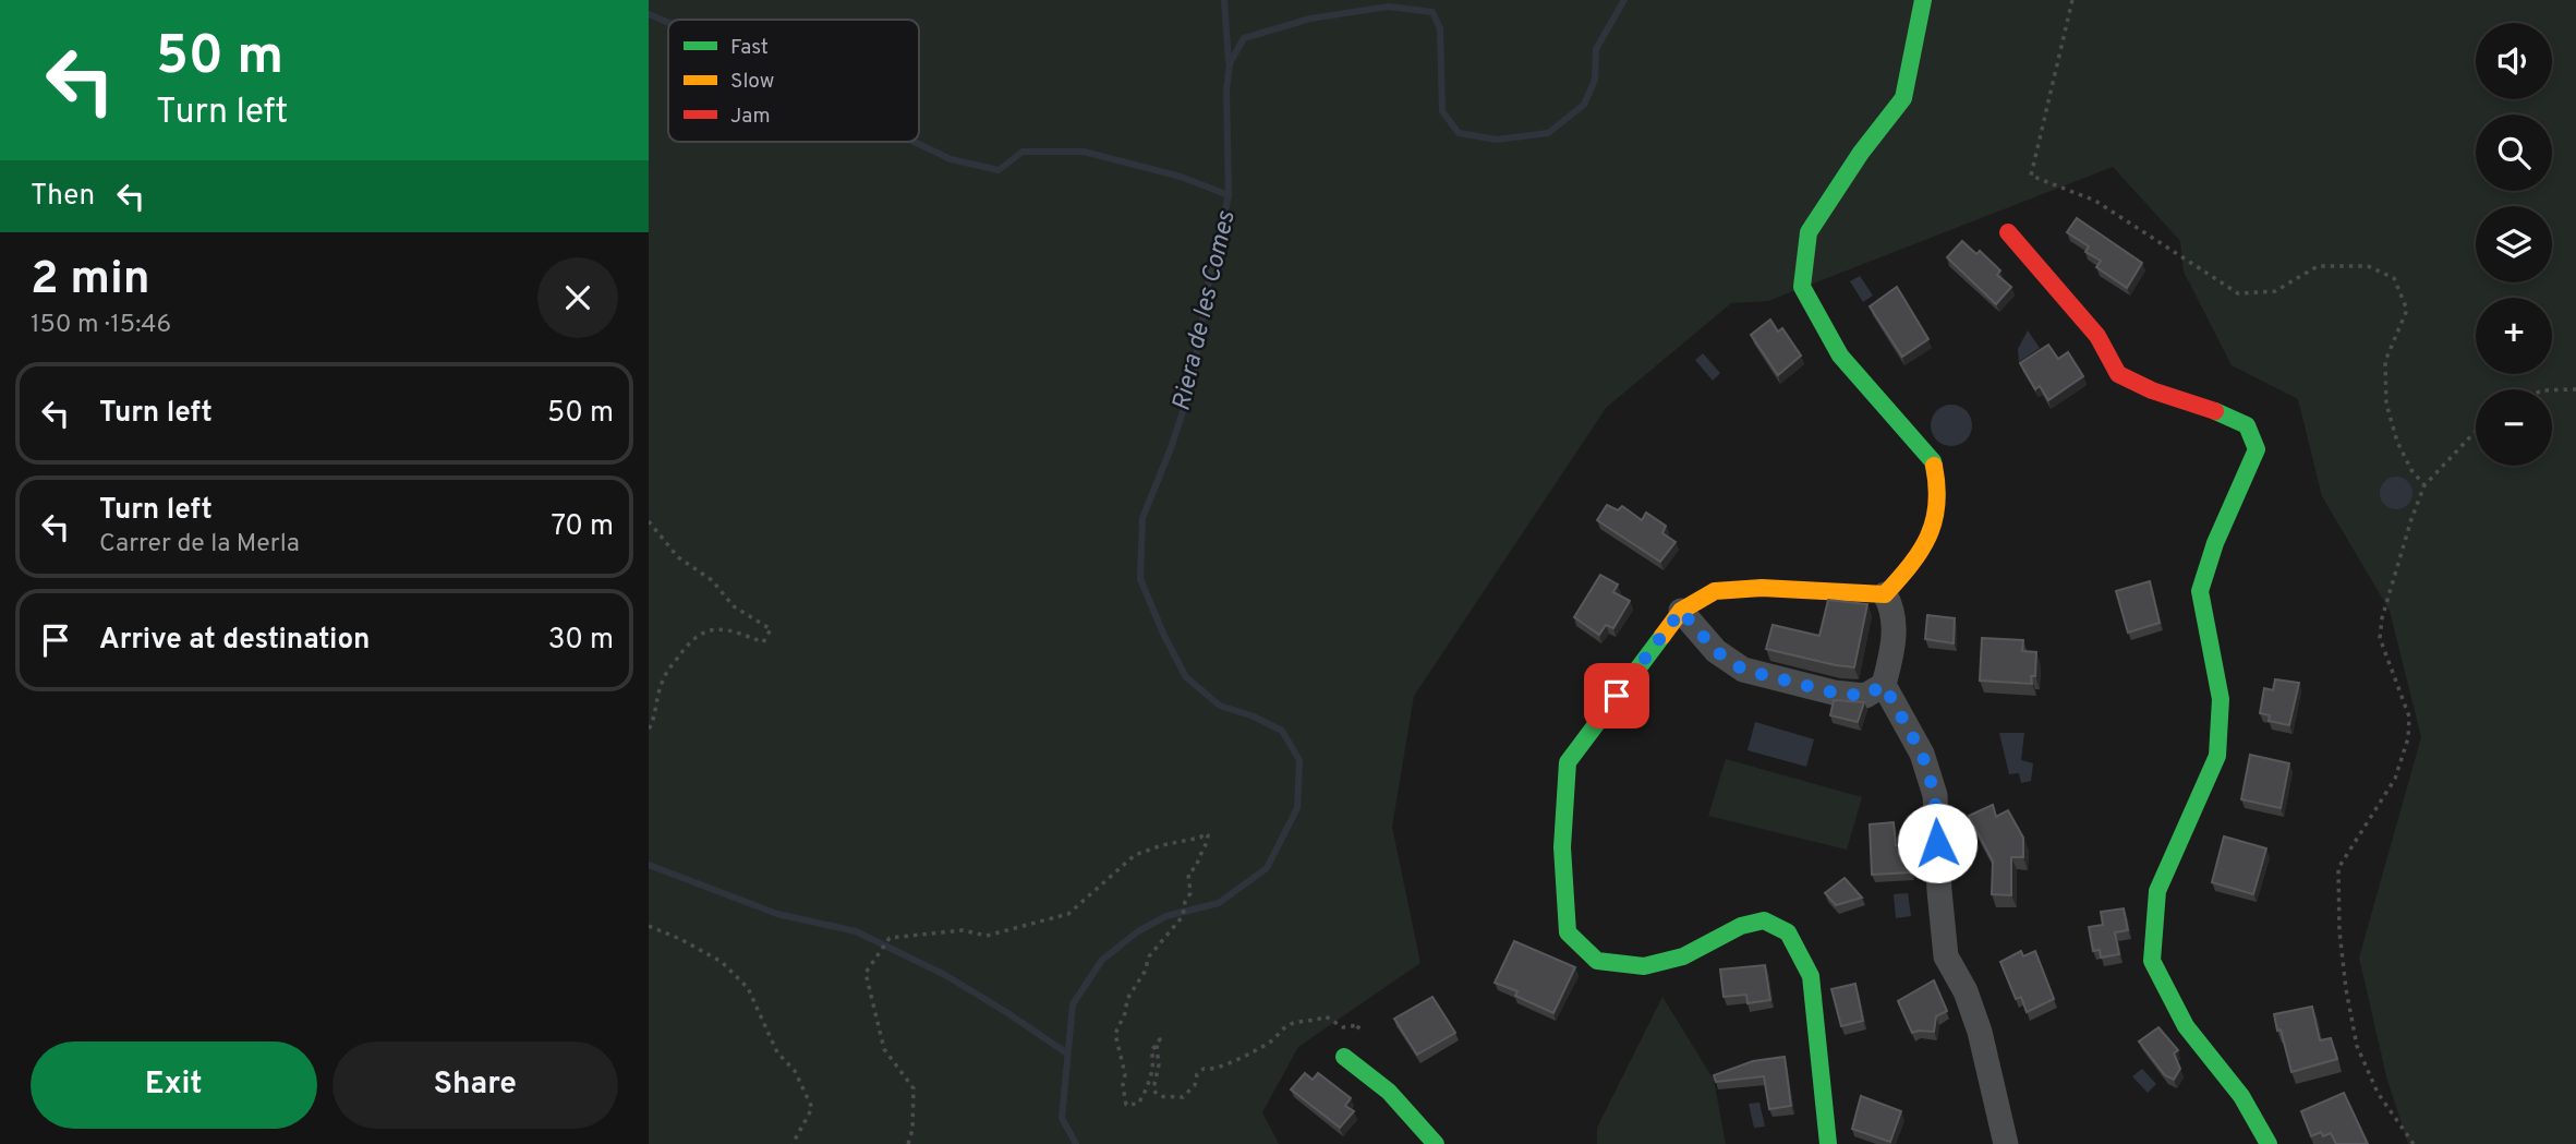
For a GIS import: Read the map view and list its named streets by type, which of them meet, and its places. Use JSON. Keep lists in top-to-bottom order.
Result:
{
  "water": ["Riera de les Comes"],
  "legend": ["Fast", "Slow", "Jam"],
  "page": {
    "turn": ["50 m", "Turn left"],
    "map_buttons": ["+", "−"],
    "then": "Then",
    "heading": ["2 min", "150 m · 15:46"],
    "list": [
      {
        "name": "Turn left",
        "value": "50 m"
      },
      {
        "name": "Turn left",
        "note": "Carrer de la Merla",
        "value": "70 m"
      },
      {
        "name": "Arrive at destination",
        "value": "30 m"
      }
    ],
    "buttons": ["Exit", "Share"]
  }
}
